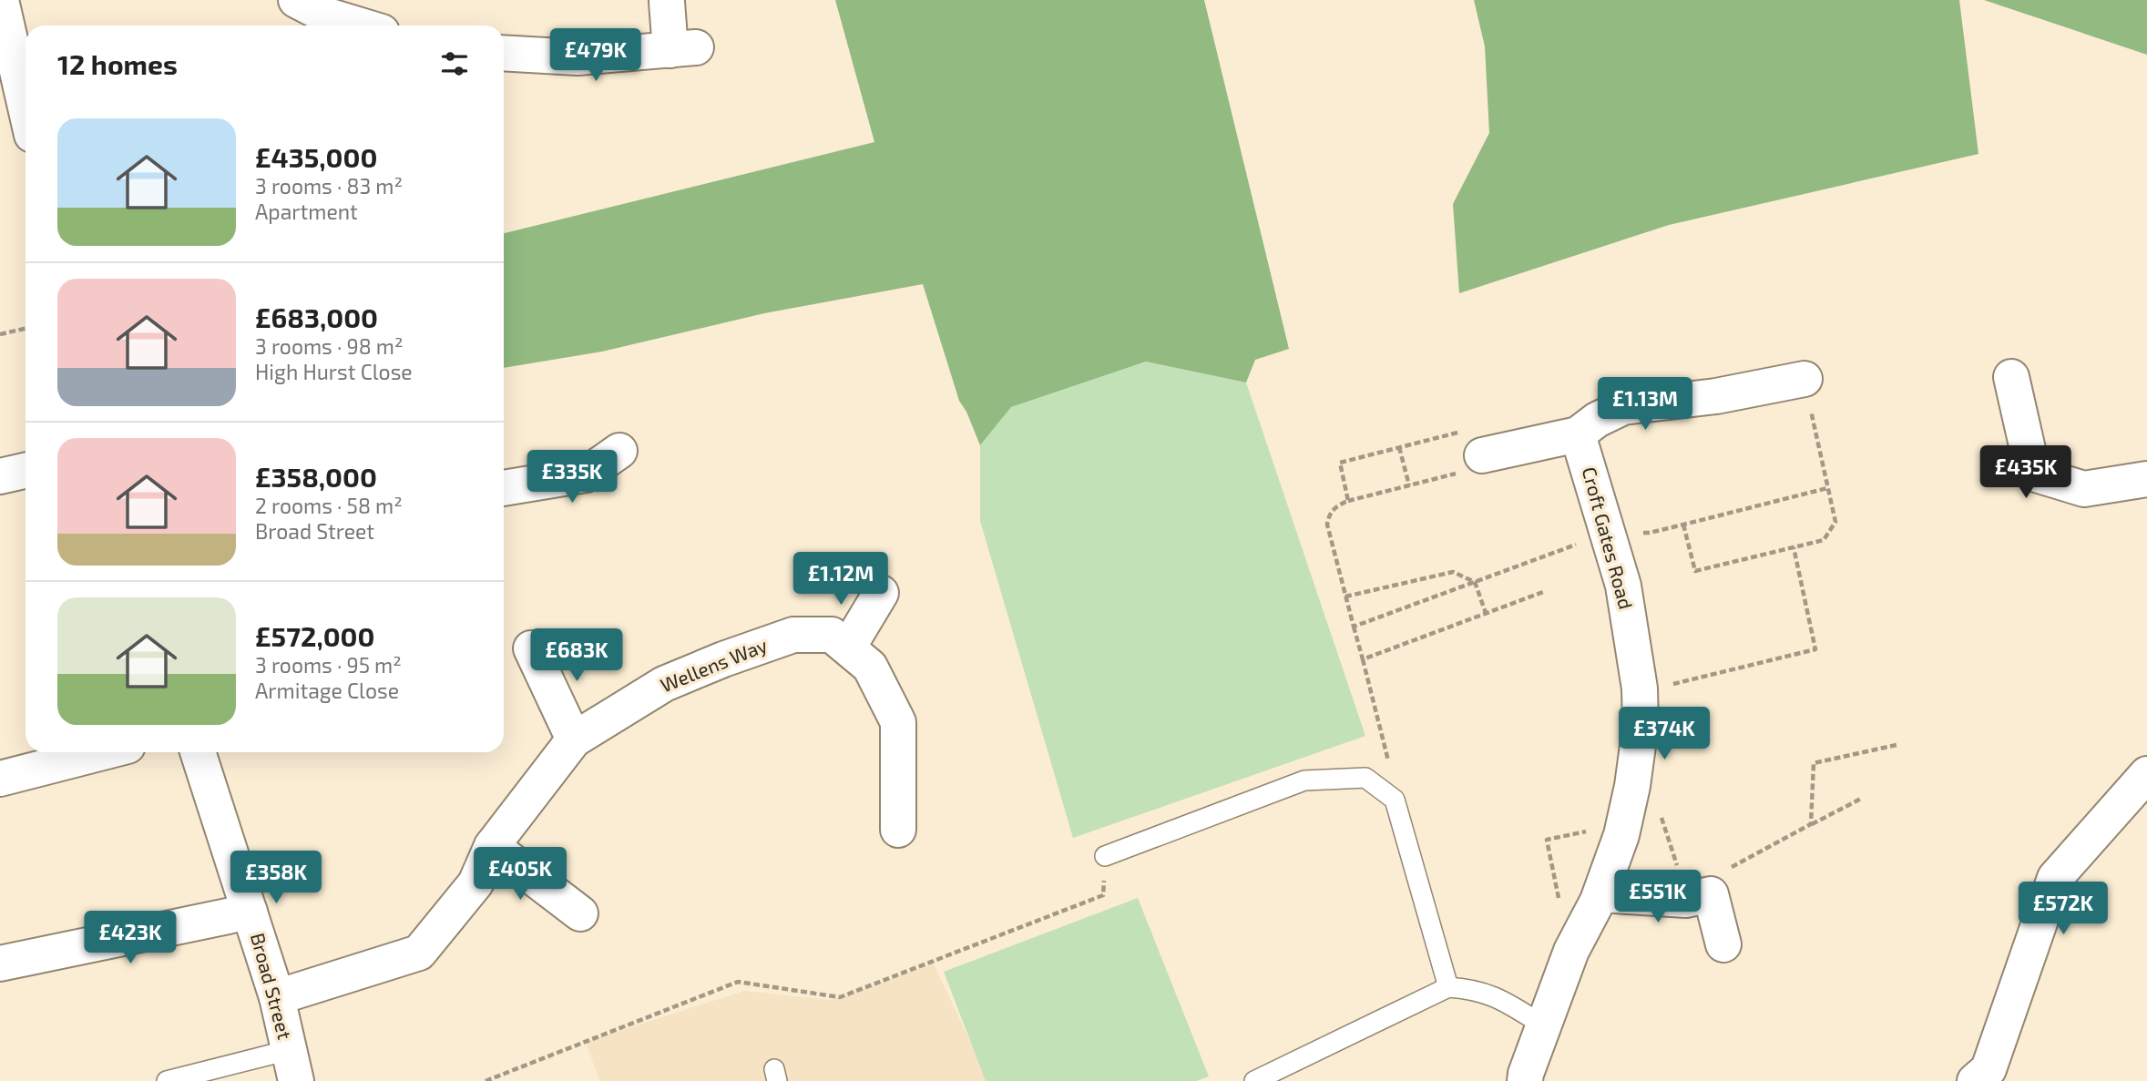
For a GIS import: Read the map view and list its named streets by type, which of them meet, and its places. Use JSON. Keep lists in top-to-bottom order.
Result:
{
  "streets": {
    "street": ["Croft Gates Road", "Wellens Way", "Broad Street"]
  },
  "crossings": [
    ["Wellens Way", "Broad Street"]
  ],
  "page": {
    "heading": "12 homes",
    "price": [
      "£479K",
      "£1.13M",
      "£435K",
      "£335K",
      "£1.12M",
      "£683K",
      "£374K",
      "£405K",
      "£358K",
      "£551K",
      "£572K",
      "£423K"
    ],
    "list": [
      {
        "name": "£435,000",
        "note": "3 rooms · 83 m² · Apartment"
      },
      {
        "name": "£683,000",
        "note": "3 rooms · 98 m² · High Hurst Close"
      },
      {
        "name": "£358,000",
        "note": "2 rooms · 58 m² · Broad Street"
      },
      {
        "name": "£572,000",
        "note": "3 rooms · 95 m² · Armitage Close"
      }
    ]
  }
}
